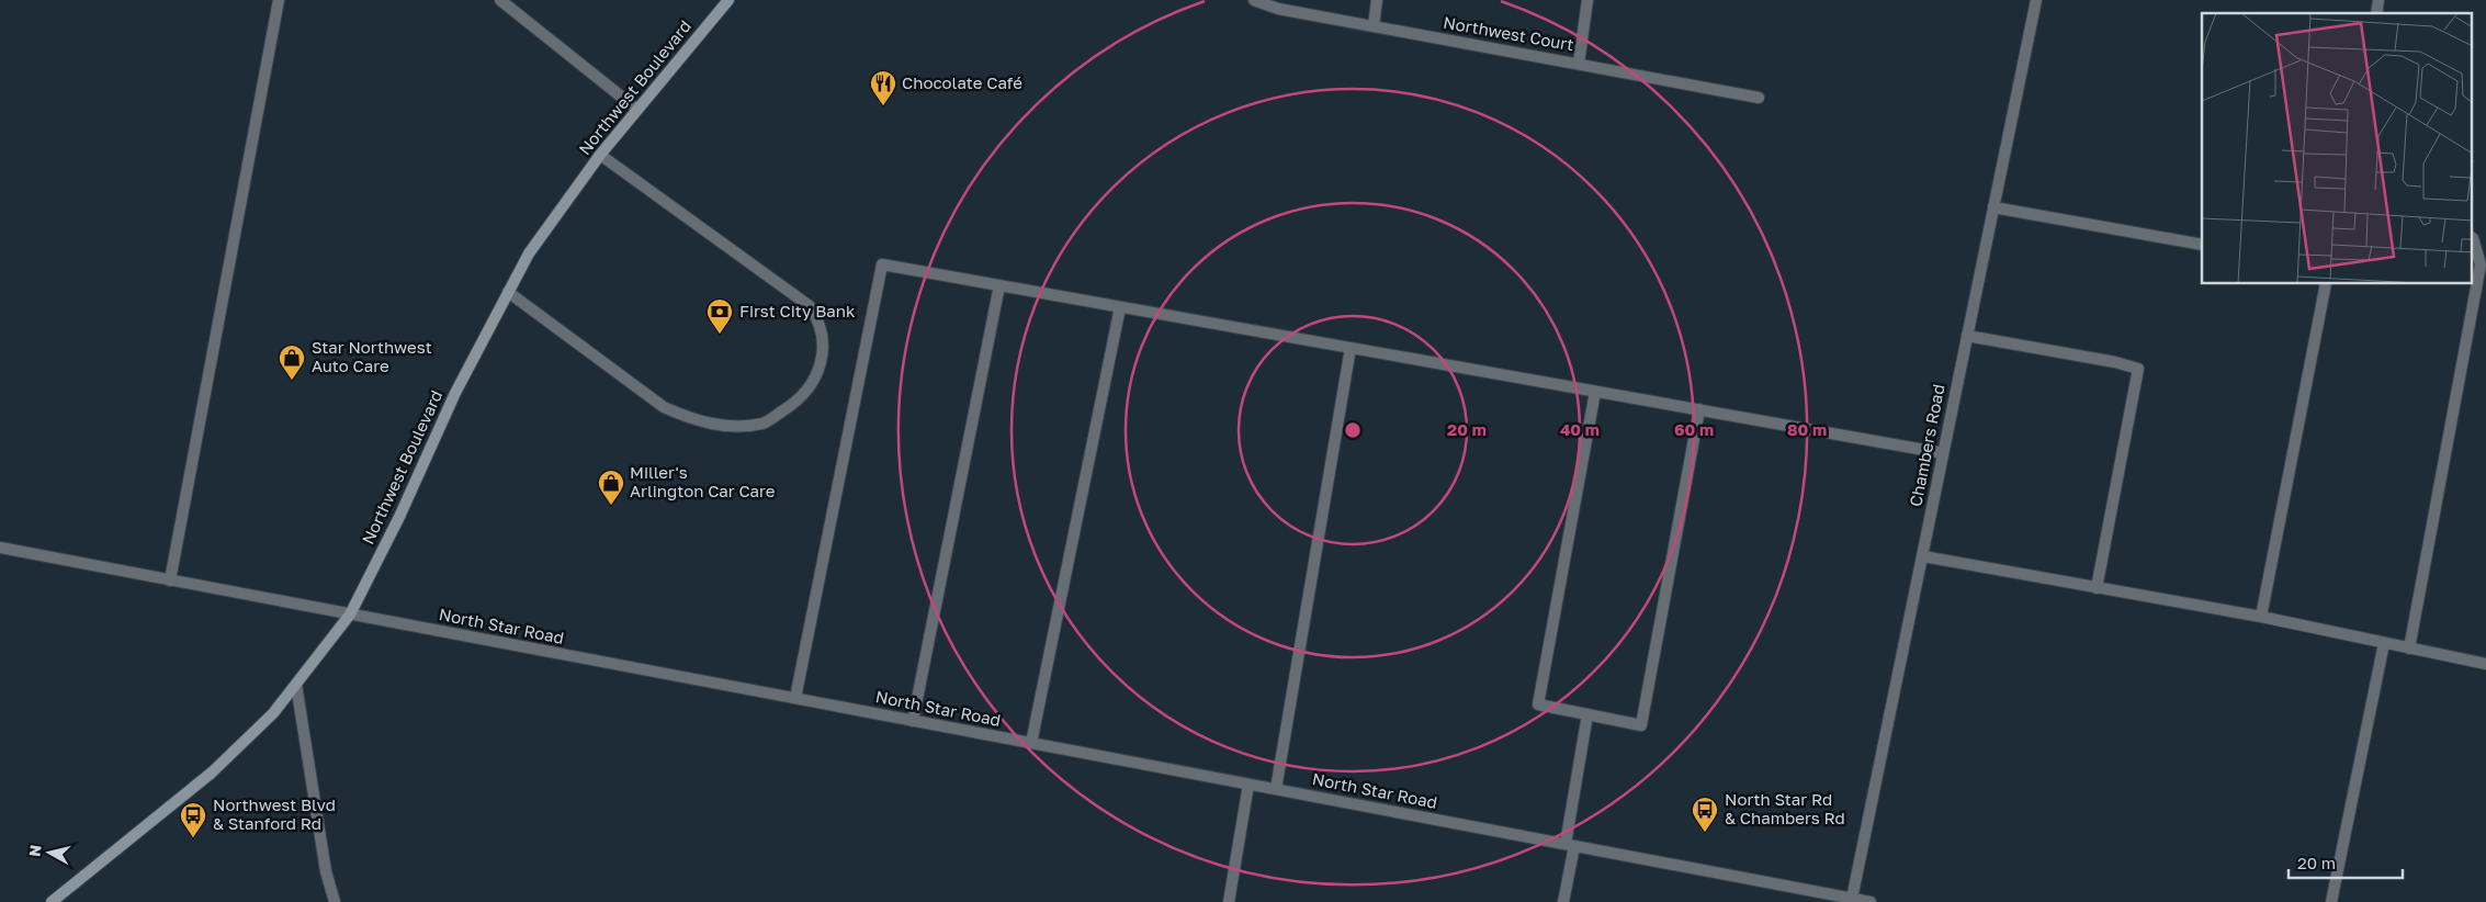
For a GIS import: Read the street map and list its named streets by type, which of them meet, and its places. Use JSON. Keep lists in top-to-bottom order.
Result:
{
  "streets": {
    "main road": ["Northwest Boulevard"],
    "street": ["Northwest Court", "Chambers Road", "North Star Road"]
  },
  "crossings": [
    ["Northwest Boulevard", "North Star Road"],
    ["Chambers Road", "North Star Road"]
  ],
  "places": {
    "restaurant": ["Chocolate Café"],
    "bank": ["First City Bank"],
    "shop": ["Star Northwest Auto Care", "Miller's Arlington Car Care"],
    "bus stop": ["North Star Rd & Chambers Rd", "Northwest Blvd & Stanford Rd"]
  },
  "scale_bar": "20 m",
  "north": "left",
  "rings": [
    "20 m",
    "40 m",
    "60 m",
    "80 m"
  ]
}
